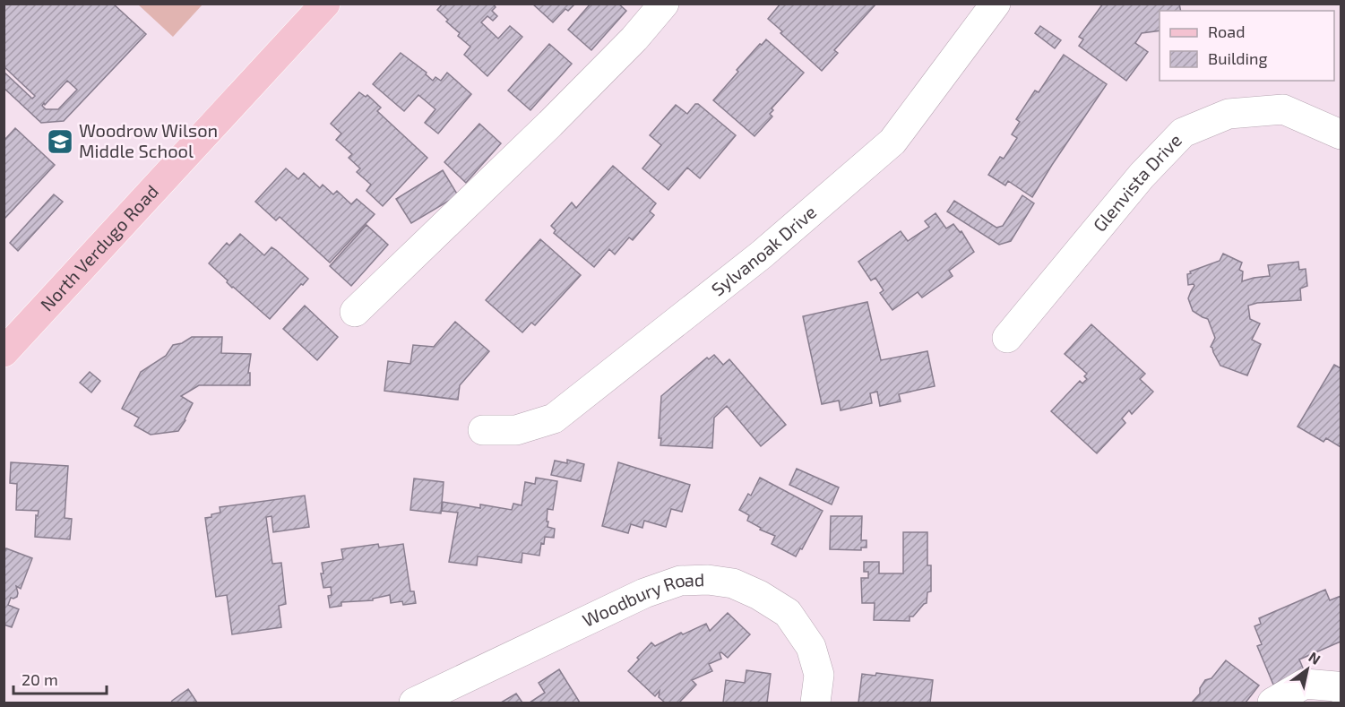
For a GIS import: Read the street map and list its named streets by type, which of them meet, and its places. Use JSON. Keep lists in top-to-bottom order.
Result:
{
  "streets": {
    "main road": ["North Verdugo Road"],
    "street": ["Glenvista Drive", "Sylvanoak Drive", "Woodbury Road"]
  },
  "places": {
    "school or university": ["Woodrow Wilson Middle School"]
  },
  "legend": ["Road", "Building"],
  "scale_bar": "20 m",
  "north": "top right"
}
